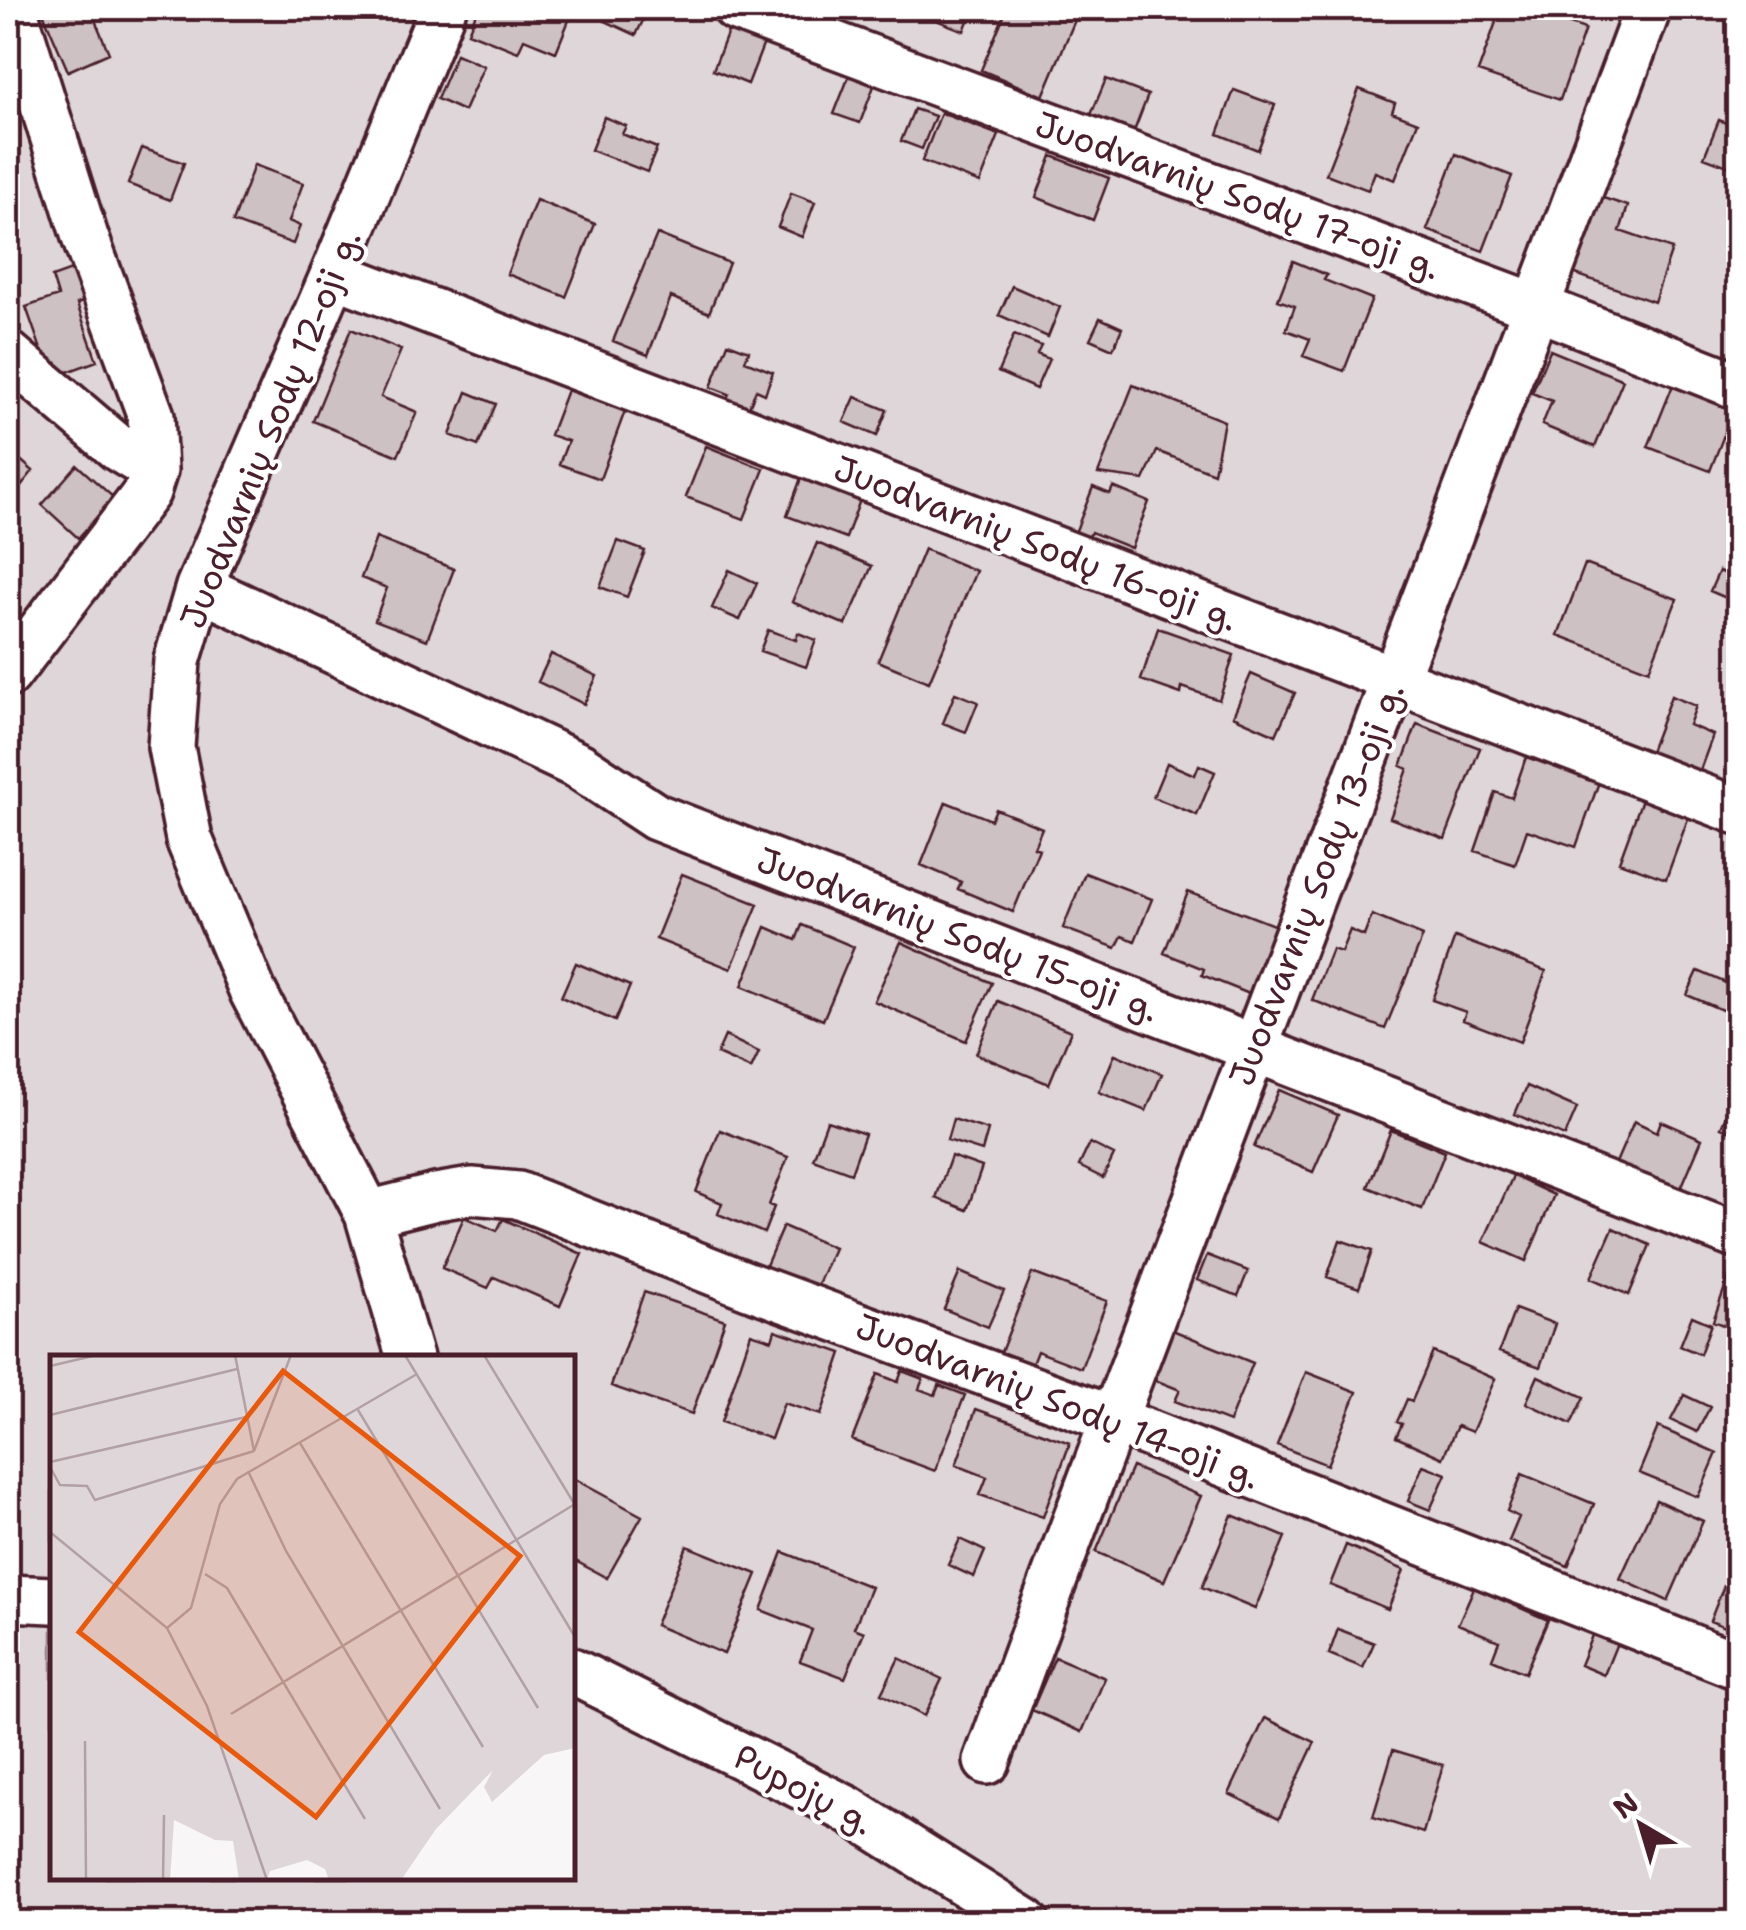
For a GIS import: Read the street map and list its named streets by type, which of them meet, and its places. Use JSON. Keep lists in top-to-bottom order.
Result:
{
  "streets": {
    "street": [
      "Juodvarnių Sodų 17-oji g.",
      "Juodvarnių Sodų 12-oji g.",
      "Juodvarnių Sodų 16-oji g.",
      "Juodvarnių Sodų 13-oji g.",
      "Juodvarnių Sodų 15-oji g.",
      "Juodvarnių Sodų 14-oji g.",
      "Pupojų g."
    ]
  },
  "crossings": [
    ["Juodvarnių Sodų 17-oji g.", "Juodvarnių Sodų 13-oji g."],
    ["Juodvarnių Sodų 12-oji g.", "Juodvarnių Sodų 16-oji g."],
    ["Juodvarnių Sodų 12-oji g.", "Juodvarnių Sodų 15-oji g."],
    ["Juodvarnių Sodų 12-oji g.", "Juodvarnių Sodų 14-oji g."],
    ["Juodvarnių Sodų 16-oji g.", "Juodvarnių Sodų 13-oji g."],
    ["Juodvarnių Sodų 13-oji g.", "Juodvarnių Sodų 15-oji g."],
    ["Juodvarnių Sodų 13-oji g.", "Juodvarnių Sodų 14-oji g."]
  ],
  "north": "top left"
}
